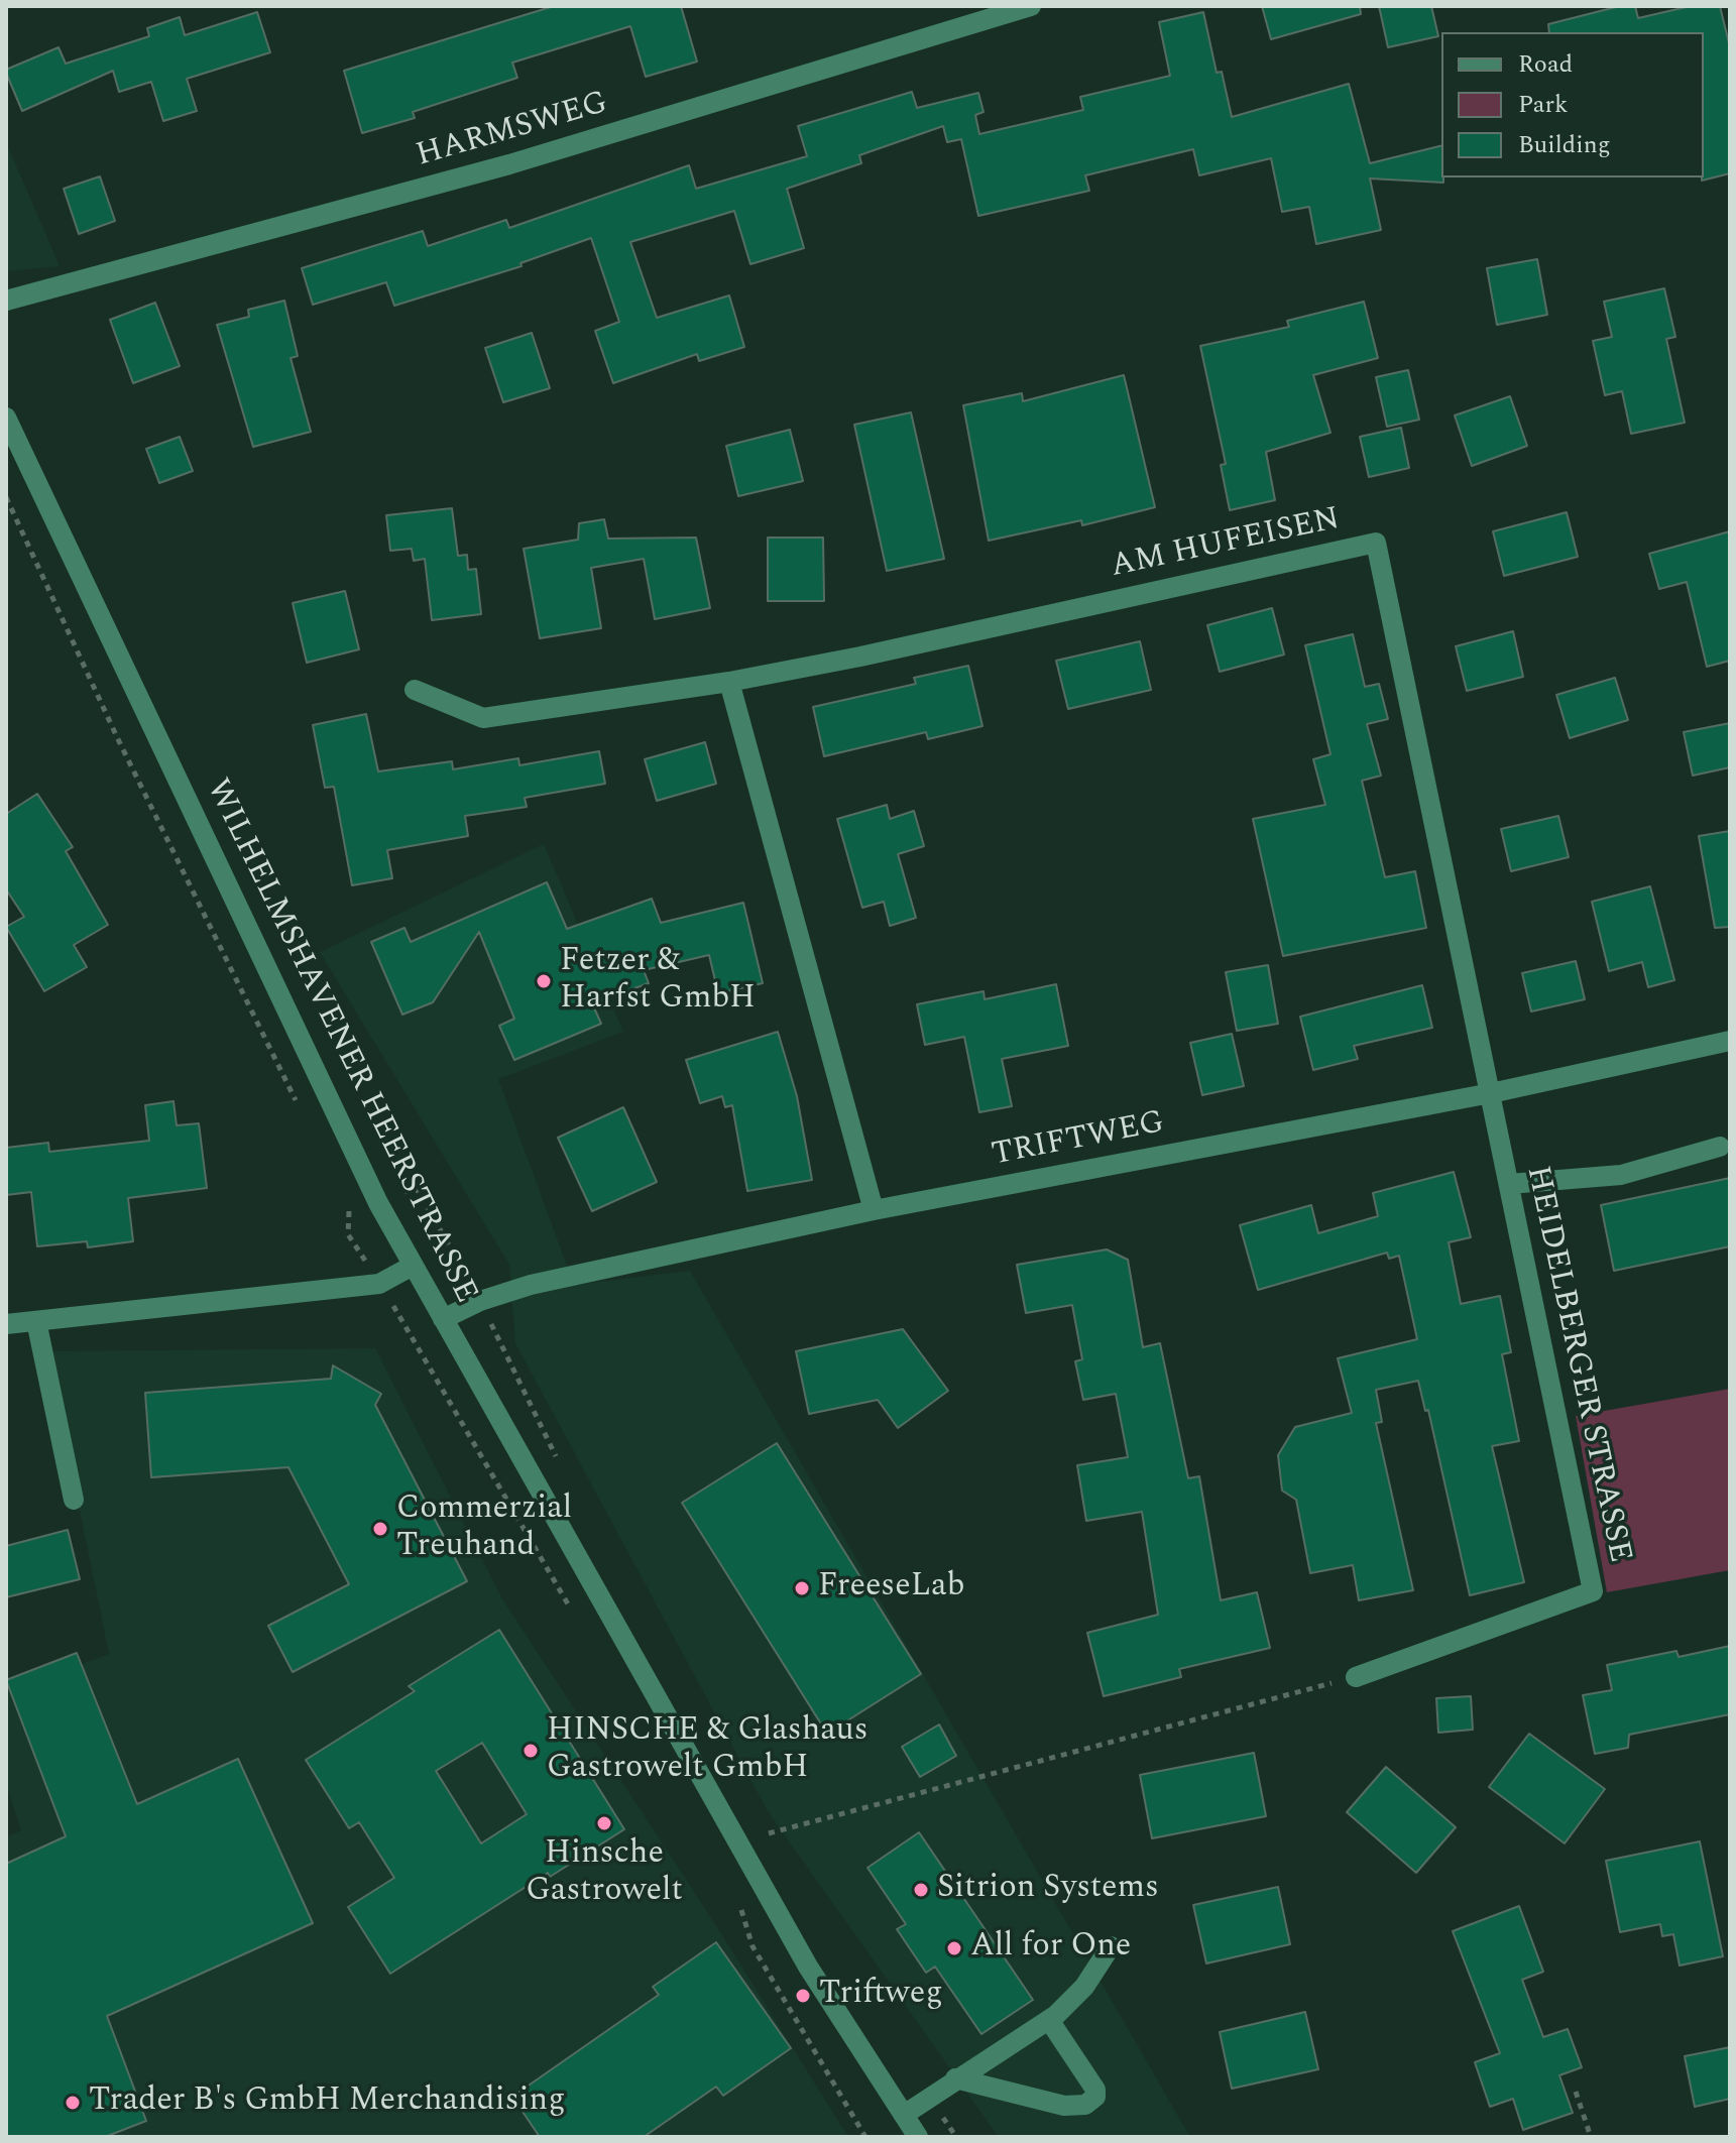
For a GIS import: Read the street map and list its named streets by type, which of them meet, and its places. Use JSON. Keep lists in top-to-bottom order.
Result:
{
  "streets": {
    "street": [
      "HARMSWEG",
      "AM HUFEISEN",
      "WILHELMSHAVENER HEERSTRASSE",
      "TRIFTWEG",
      "HEIDELBERGER STRASSE"
    ]
  },
  "crossings": [
    ["AM HUFEISEN", "TRIFTWEG"],
    ["AM HUFEISEN", "HEIDELBERGER STRASSE"],
    ["WILHELMSHAVENER HEERSTRASSE", "TRIFTWEG"],
    ["TRIFTWEG", "HEIDELBERGER STRASSE"]
  ],
  "places": [
    "Fetzer & Harfst GmbH",
    "Commerzial Treuhand",
    "FreeseLab",
    "HINSCHE & Glashaus Gastrowelt GmbH",
    "Hinsche Gastrowelt",
    "Sitrion Systems",
    "All for One",
    "Triftweg",
    "Trader B's GmbH Merchandising"
  ],
  "legend": ["Road", "Park", "Building"]
}
